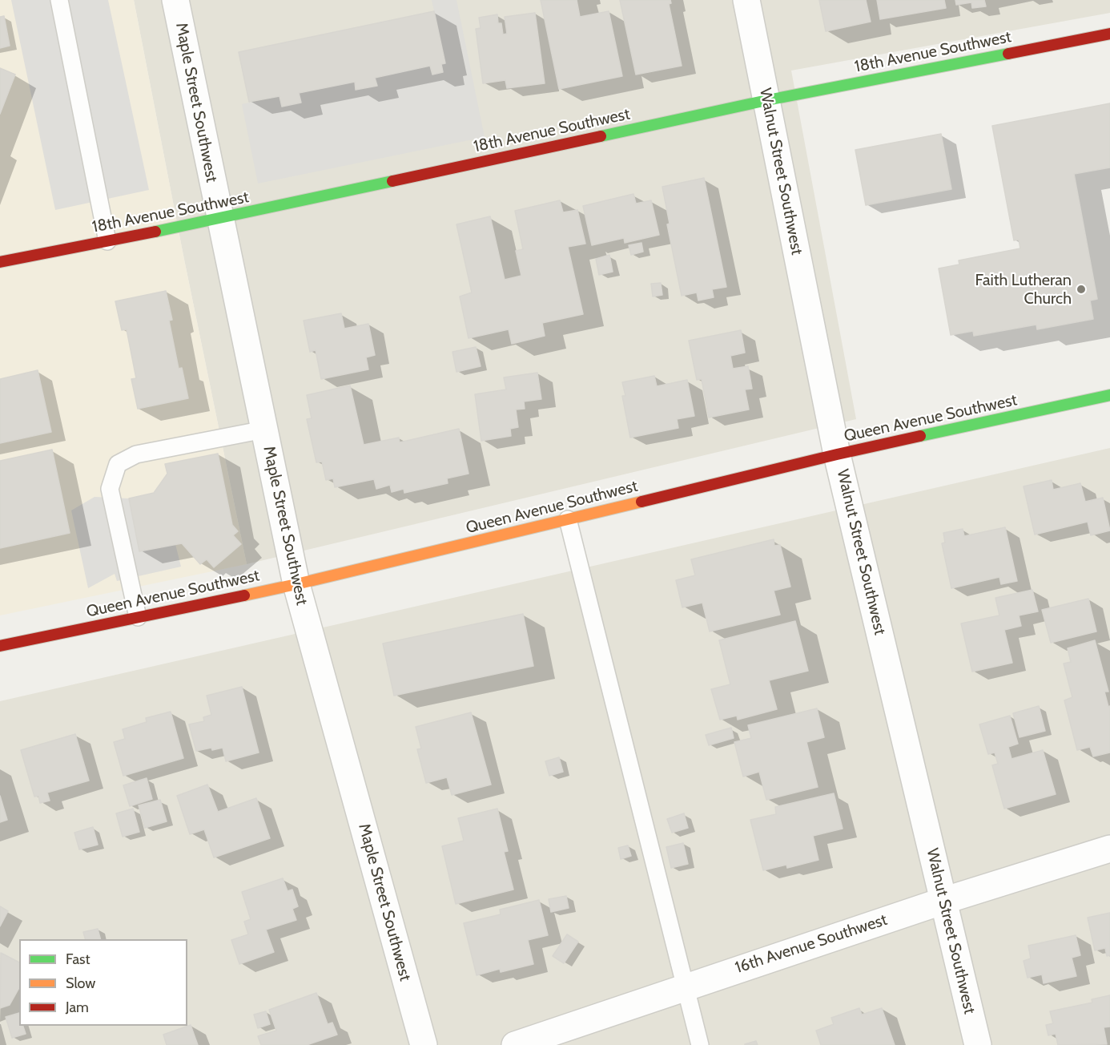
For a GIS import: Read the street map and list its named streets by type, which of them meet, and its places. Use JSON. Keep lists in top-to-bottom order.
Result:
{
  "streets": {
    "main road": ["18th Avenue Southwest", "Queen Avenue Southwest"],
    "street": ["Maple Street Southwest", "Walnut Street Southwest", "16th Avenue Southwest"]
  },
  "crossings": [
    ["18th Avenue Southwest", "Maple Street Southwest"],
    ["18th Avenue Southwest", "Walnut Street Southwest"],
    ["Maple Street Southwest", "Queen Avenue Southwest"],
    ["Walnut Street Southwest", "Queen Avenue Southwest"],
    ["Walnut Street Southwest", "16th Avenue Southwest"]
  ],
  "places": ["Faith Lutheran Church"],
  "legend": ["Fast", "Slow", "Jam"]
}
